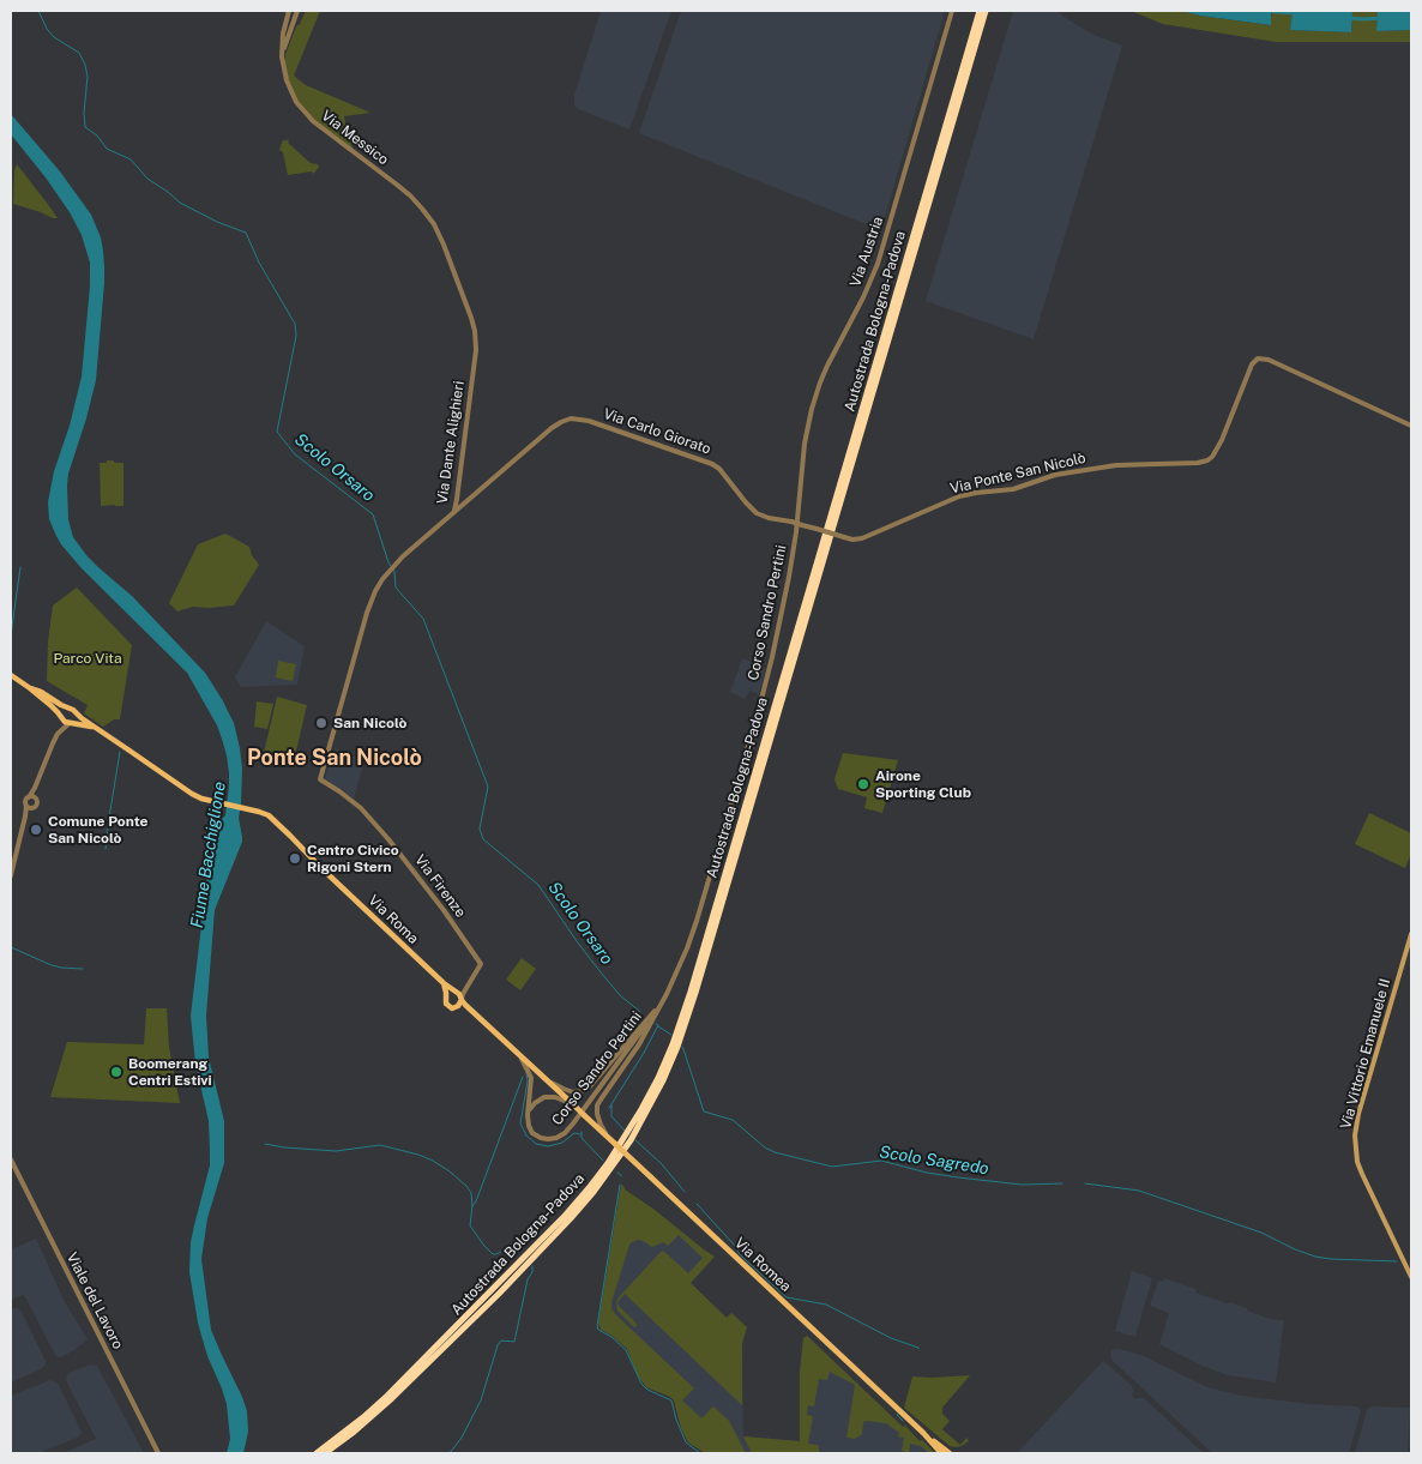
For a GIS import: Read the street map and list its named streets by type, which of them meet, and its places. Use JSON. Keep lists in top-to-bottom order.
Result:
{
  "streets": {
    "highway": ["Autostrada Bologna-Padova"],
    "main road": ["Via Roma", "Via Vittorio Emanuele II", "Via Romea"],
    "street": [
      "Via Messico",
      "Via Austria",
      "Via Carlo Giorato",
      "Via Dante Alighieri",
      "Via Ponte San Nicolò",
      "Corso Sandro Pertini",
      "Via Firenze",
      "Viale del Lavoro"
    ]
  },
  "crossings": [
    ["Via Messico", "Via Dante Alighieri"],
    ["Via Austria", "Corso Sandro Pertini"],
    ["Via Carlo Giorato", "Via Dante Alighieri"],
    ["Via Carlo Giorato", "Via Ponte San Nicolò"],
    ["Via Carlo Giorato", "Via Firenze"],
    ["Corso Sandro Pertini", "Via Romea"]
  ],
  "districts": ["Ponte San Nicolò"],
  "water": ["Scolo Orsaro", "Fiume Bacchiglione", "Scolo Sagredo"],
  "parks": ["Parco Vita"],
  "places": [
    "San Nicolò",
    "Airone Sporting Club",
    "Comune Ponte San Nicolò",
    "Centro Civico Rigoni Stern",
    "Boomerang Centri Estivi"
  ]
}
